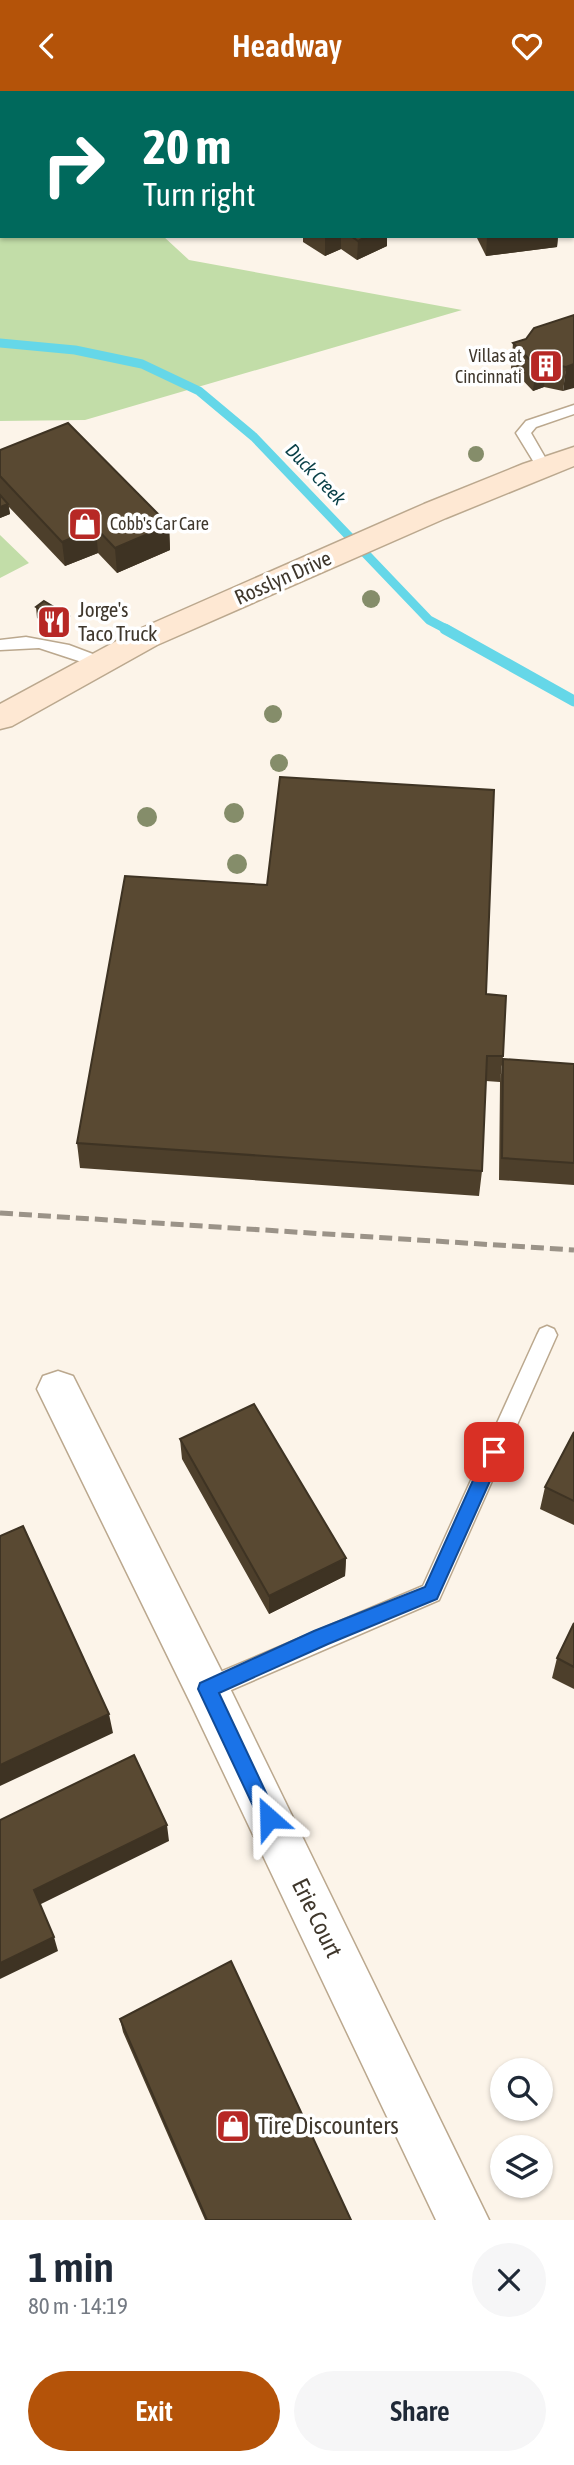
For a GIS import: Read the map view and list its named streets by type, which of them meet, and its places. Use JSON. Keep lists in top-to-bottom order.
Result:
{
  "streets": {
    "street": ["Rosslyn Drive", "Erie Court"]
  },
  "water": ["Duck Creek"],
  "places": {
    "building": ["Villas at Cincinnati"],
    "shop": ["Cobb's Car Care", "Tire Discounters"],
    "restaurant": ["Jorge's Taco Truck"]
  },
  "page": {
    "header": "Headway",
    "turn": ["20 m", "Turn right"],
    "heading": ["1 min", "80 m · 14:19"],
    "buttons": ["Exit", "Share"]
  }
}
